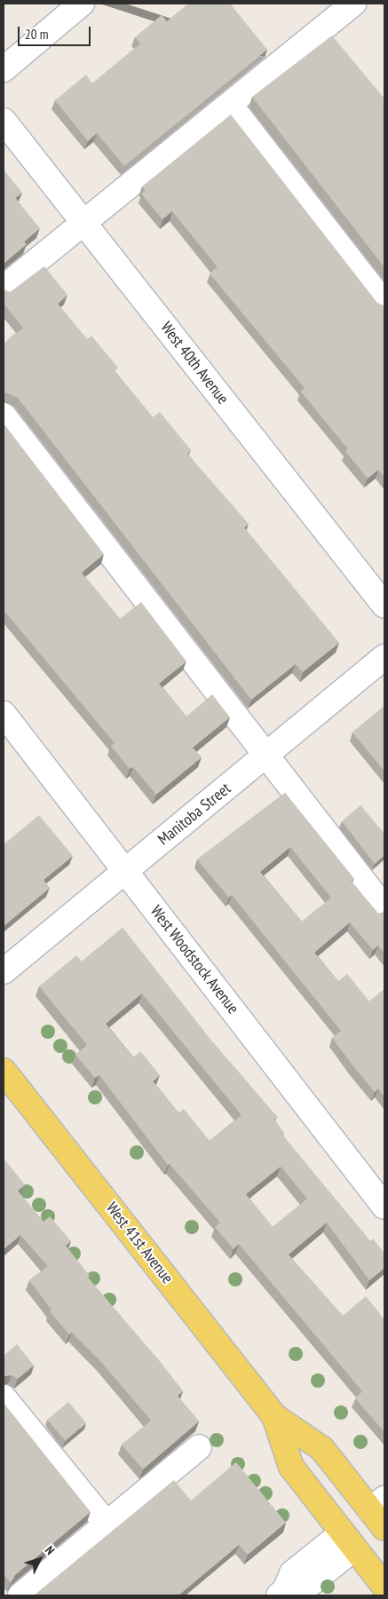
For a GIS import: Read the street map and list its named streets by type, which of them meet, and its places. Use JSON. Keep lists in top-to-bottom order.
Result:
{
  "streets": {
    "main road": ["West 41st Avenue"],
    "street": ["West 40th Avenue", "Manitoba Street", "West Woodstock Avenue"]
  },
  "crossings": [
    ["Manitoba Street", "West Woodstock Avenue"]
  ],
  "scale_bar": "20 m",
  "north": "top right"
}
